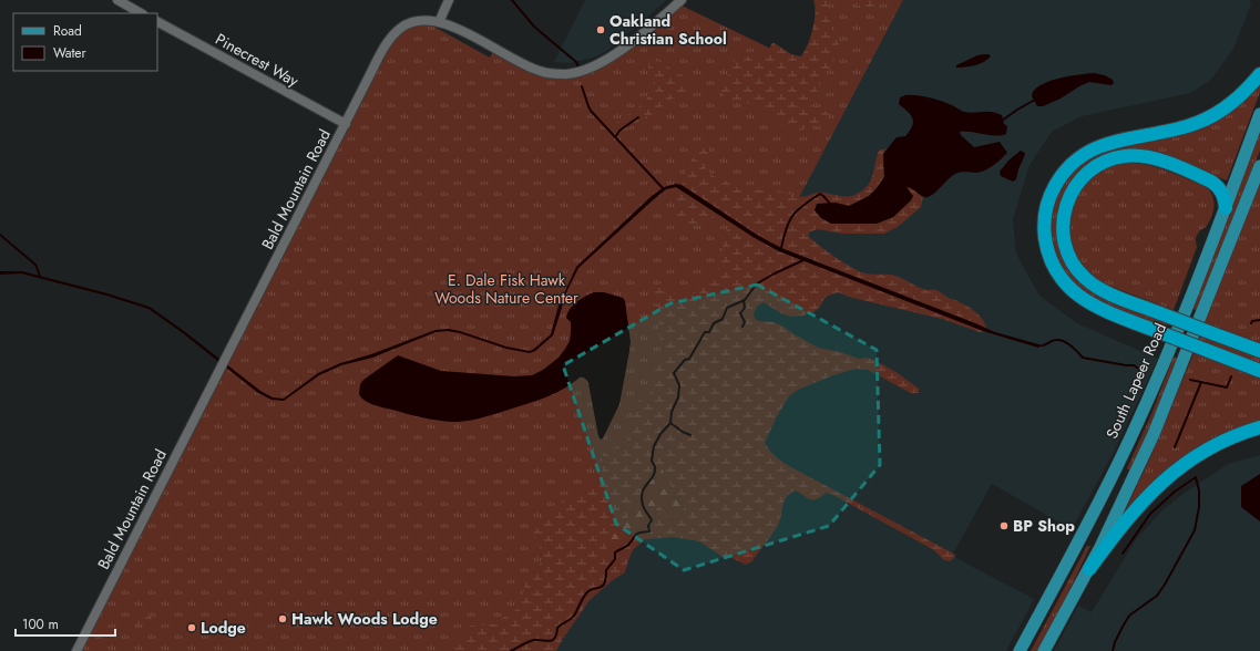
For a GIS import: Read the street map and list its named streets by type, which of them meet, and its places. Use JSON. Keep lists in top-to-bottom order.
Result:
{
  "streets": {
    "main road": ["South Lapeer Road"],
    "street": ["Pinecrest Way", "Bald Mountain Road"]
  },
  "crossings": [
    ["Pinecrest Way", "Bald Mountain Road"]
  ],
  "parks": ["E. Dale Fisk Hawk Woods Nature Center"],
  "places": [
    "Oakland Christian School",
    "BP Shop",
    "Hawk Woods Lodge",
    "Lodge"
  ],
  "legend": ["Road", "Water"],
  "scale_bar": "100 m"
}
